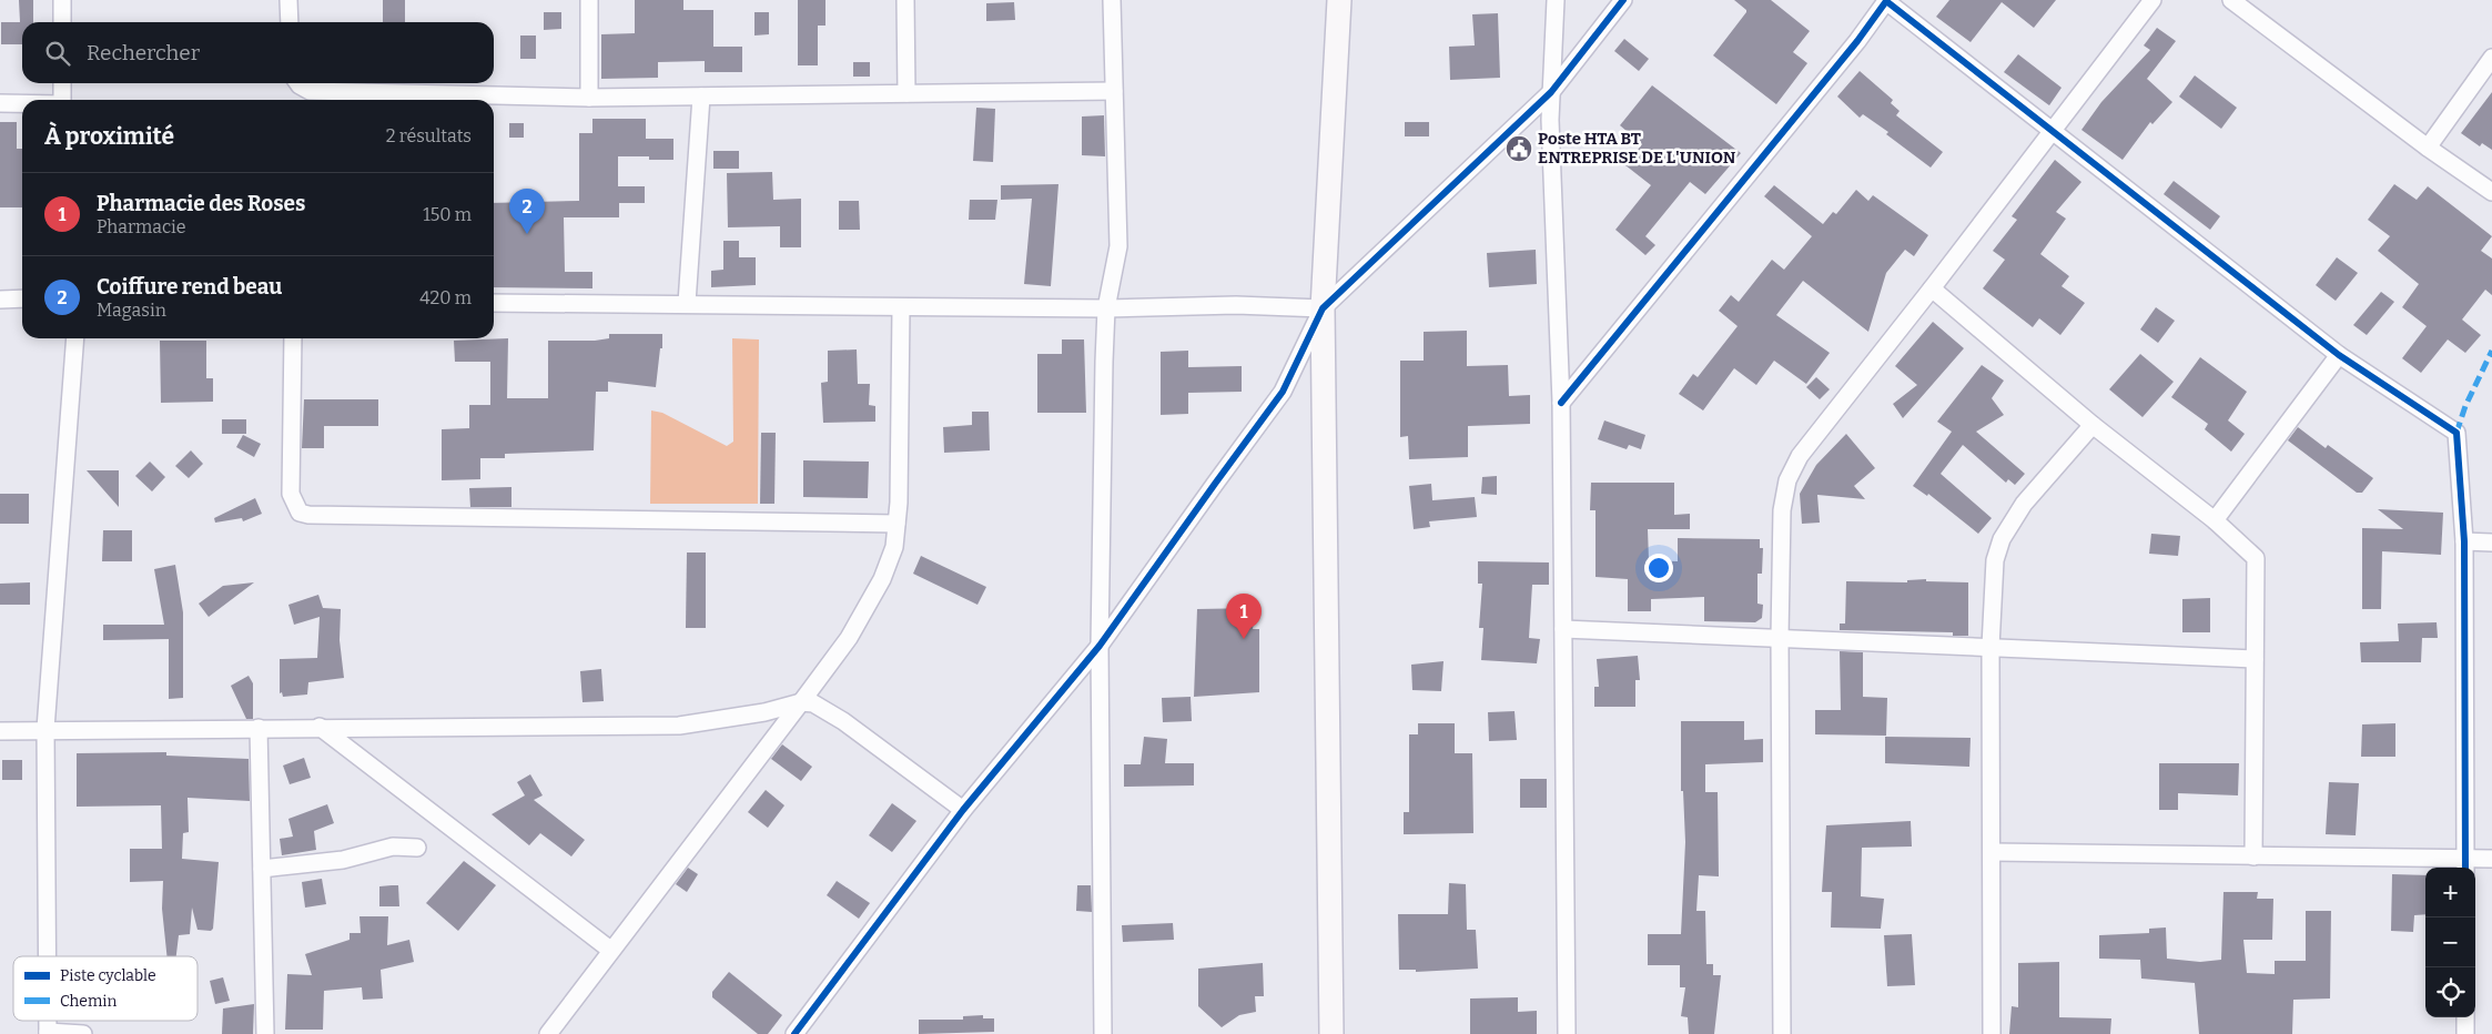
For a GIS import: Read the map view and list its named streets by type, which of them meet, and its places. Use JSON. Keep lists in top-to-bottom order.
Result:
{
  "places": {
    "public building": ["Poste HTA BT ENTREPRISE DE L'UNION"]
  },
  "legend": ["Piste cyclable", "Chemin"],
  "page": {
    "search": "Rechercher",
    "heading": ["À proximité", "2 résultats"],
    "list": [
      {
        "mark": "1",
        "name": "Pharmacie des Roses",
        "note": "Pharmacie",
        "value": "150 m"
      },
      {
        "mark": "2",
        "name": "Coiffure rend beau",
        "note": "Magasin",
        "value": "420 m"
      }
    ],
    "pins": ["2", "1"],
    "map_buttons": ["+", "−"]
  }
}
